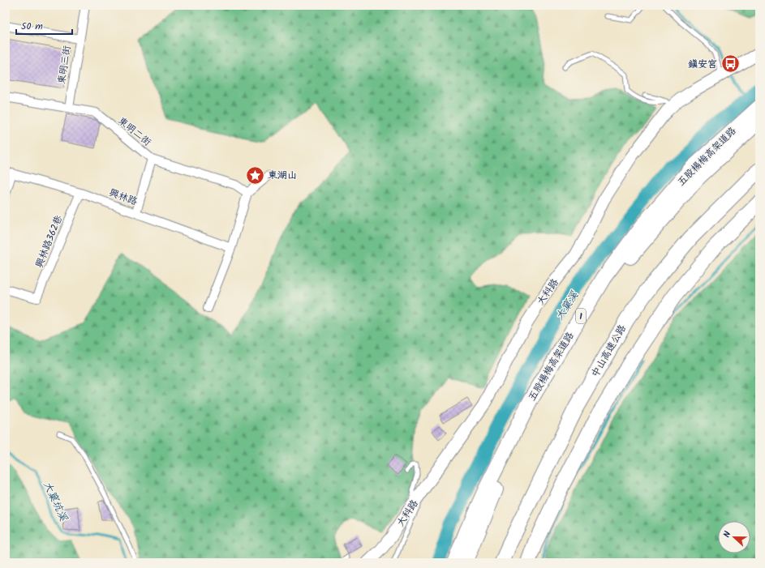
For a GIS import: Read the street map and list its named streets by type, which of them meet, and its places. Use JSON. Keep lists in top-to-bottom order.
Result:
{
  "streets": {
    "highway": ["五股楊梅高架道路", "1", "中山高速公路"],
    "street": [
      "東明三街",
      "東明二街",
      "興林路",
      "興林路362巷",
      "大科路"
    ]
  },
  "crossings": [
    ["東明三街", "東明二街"],
    ["興林路", "興林路362巷"]
  ],
  "water": ["大窠溪", "大窠坑溪"],
  "places": {
    "bus stop": ["鎮安宮"],
    "place": ["東湖山"]
  },
  "scale_bar": "50 m",
  "north": "left"
}
